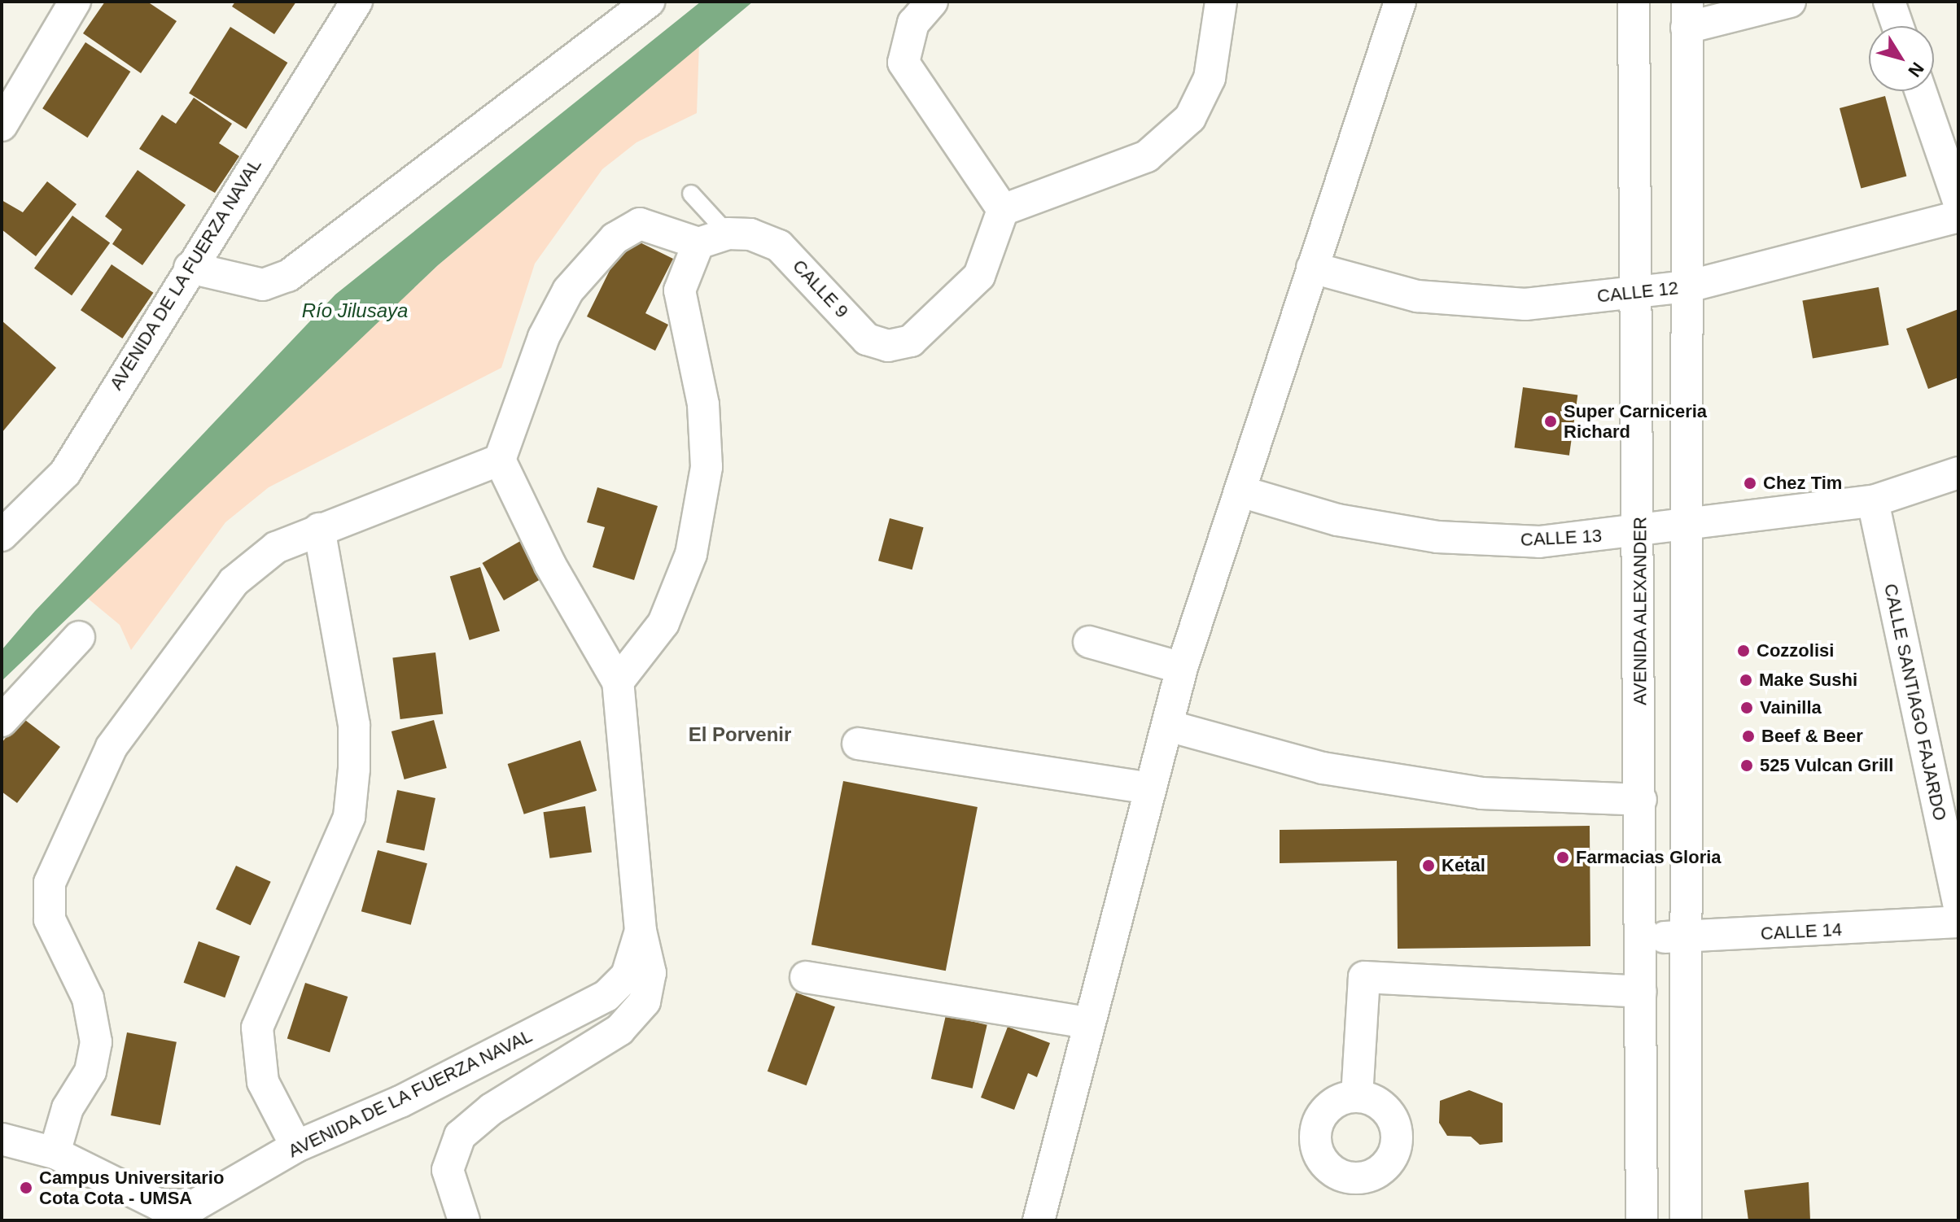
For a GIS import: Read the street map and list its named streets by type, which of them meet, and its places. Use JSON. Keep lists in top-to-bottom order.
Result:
{
  "streets": {
    "street": [
      "AVENIDA DE LA FUERZA NAVAL",
      "CALLE 9",
      "CALLE 12",
      "CALLE 13",
      "AVENIDA ALEXANDER",
      "CALLE SANTIAGO FAJARDO",
      "CALLE 14"
    ]
  },
  "crossings": [
    ["CALLE 12", "AVENIDA ALEXANDER"],
    ["CALLE 13", "AVENIDA ALEXANDER"],
    ["CALLE 13", "CALLE SANTIAGO FAJARDO"],
    ["AVENIDA ALEXANDER", "CALLE 14"]
  ],
  "districts": ["El Porvenir"],
  "water": ["Río Jilusaya"],
  "places": [
    "Super Carniceria Richard",
    "Chez Tim",
    "Cozzolisi",
    "Make Sushi",
    "Vainilla",
    "Beef & Beer",
    "525 Vulcan Grill",
    "Farmacias Gloria",
    "Ketal",
    "Campus Universitario Cota Cota - UMSA"
  ],
  "north": "bottom right"
}
